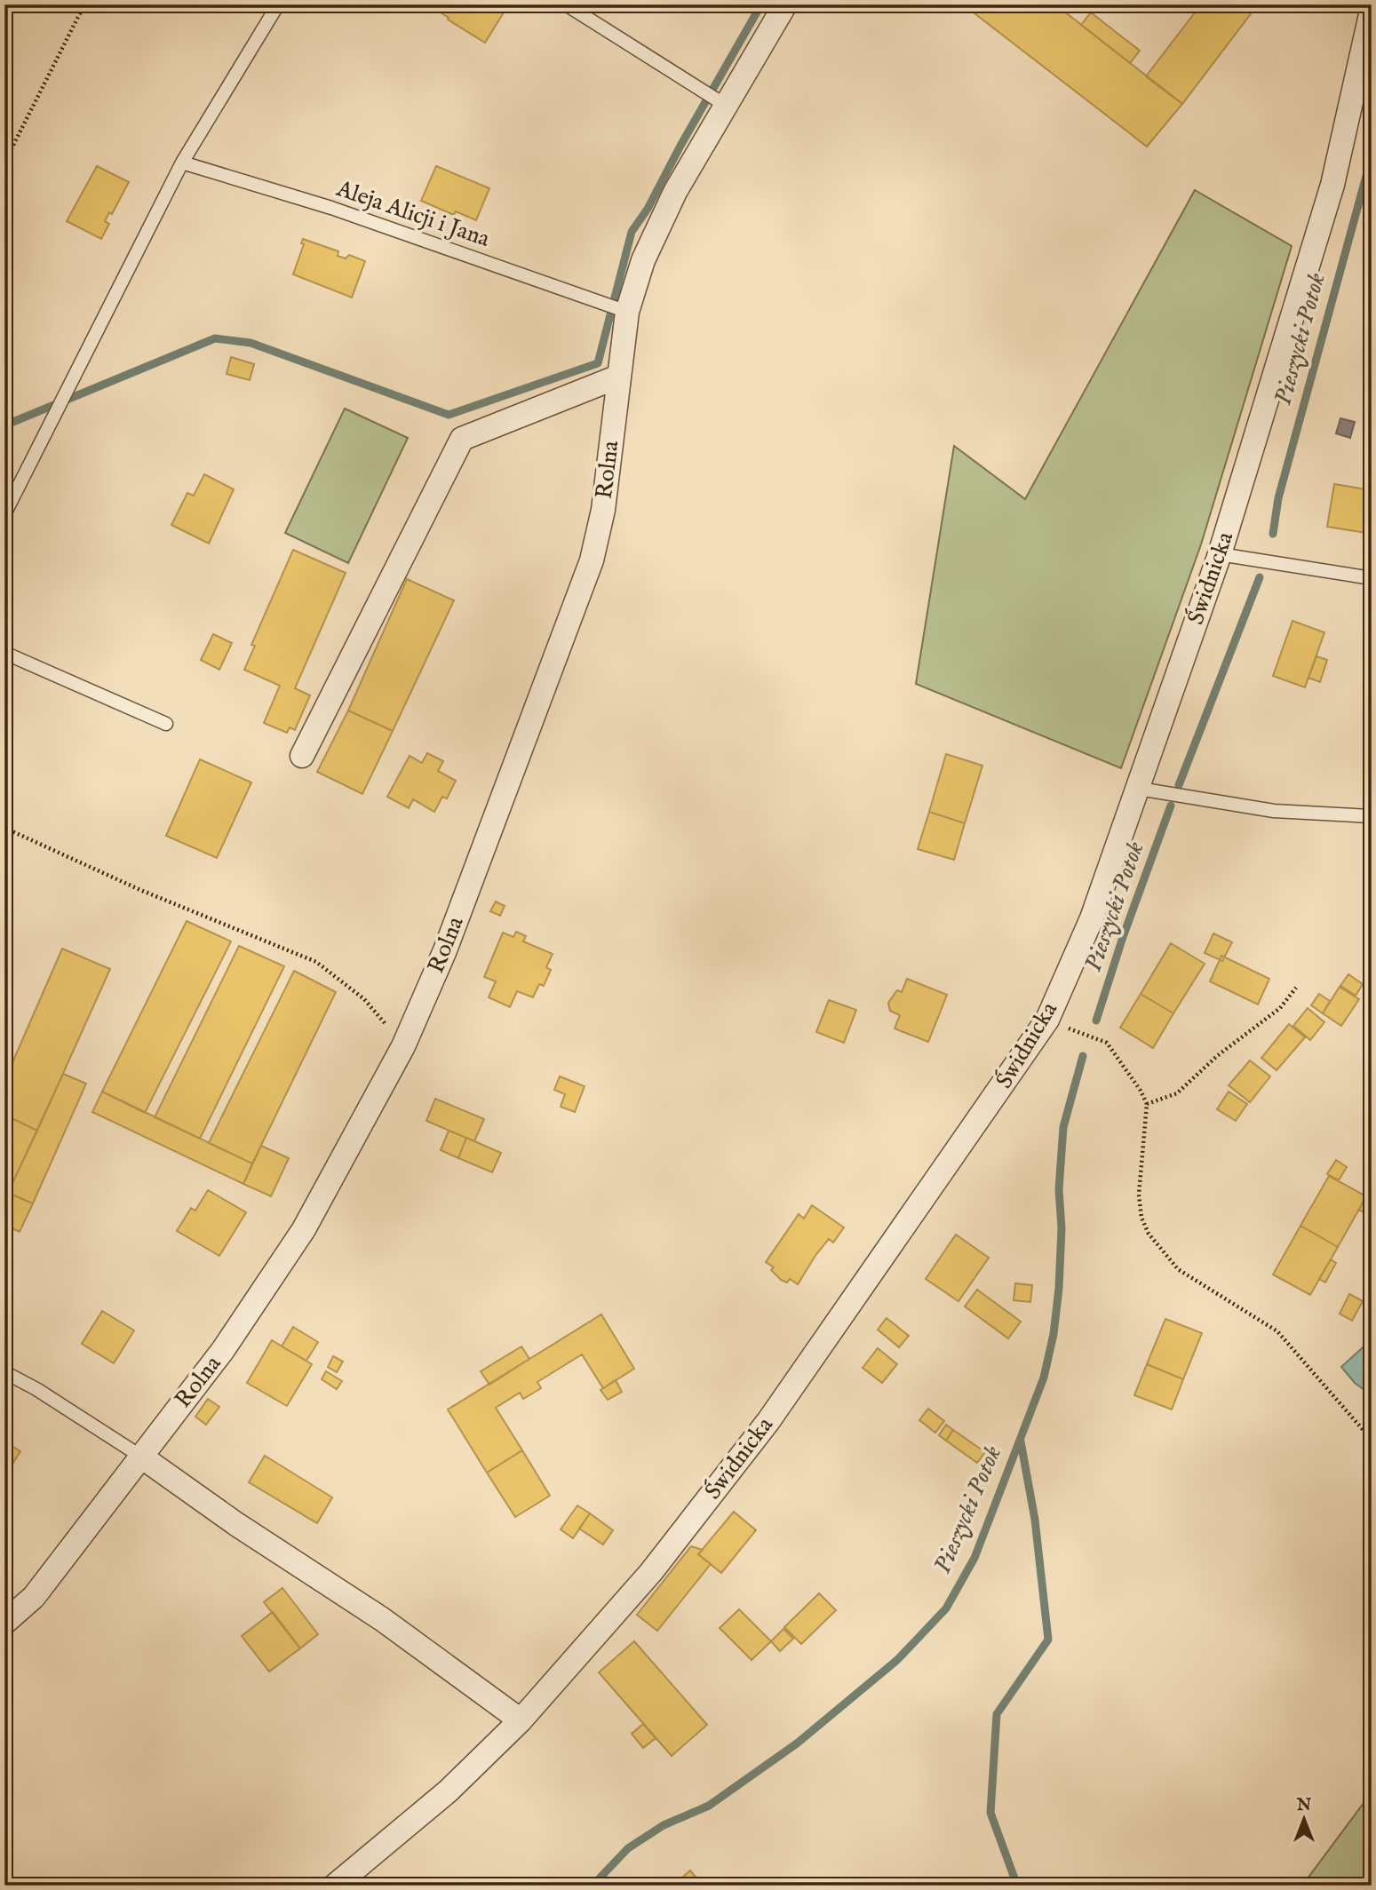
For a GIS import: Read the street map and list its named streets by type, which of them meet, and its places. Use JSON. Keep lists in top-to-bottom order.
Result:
{
  "streets": {
    "street": ["Rolna", "Świdnicka"],
    "lane": ["Aleja Alicji i Jana"]
  },
  "crossings": [
    ["Aleja Alicji i Jana", "Rolna"]
  ],
  "water": ["Pieszycki Potok"],
  "north": "top"
}
